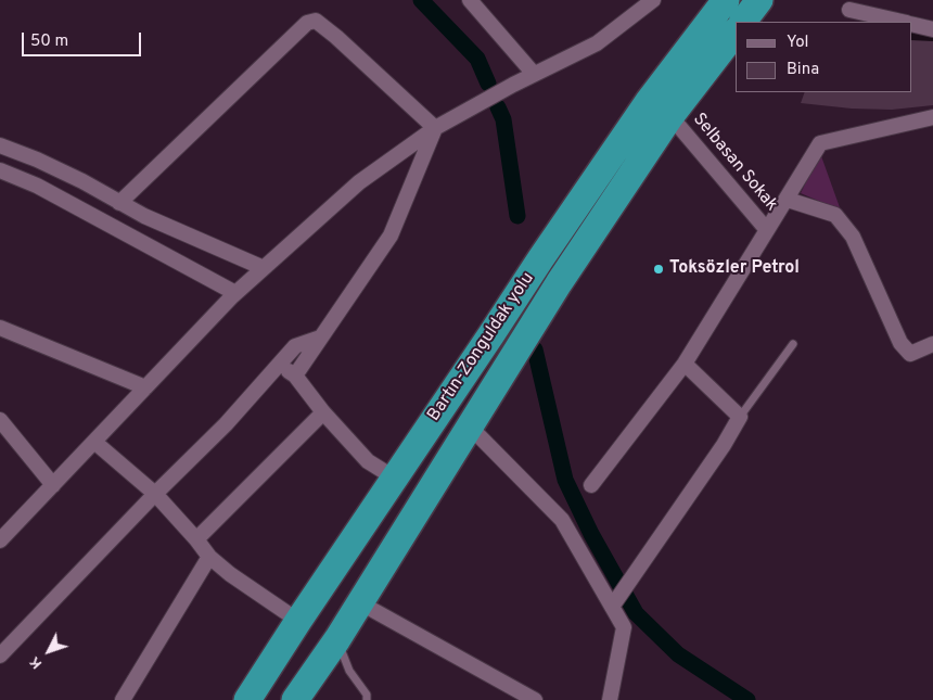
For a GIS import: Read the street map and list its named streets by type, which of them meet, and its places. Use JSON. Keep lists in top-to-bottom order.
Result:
{
  "streets": {
    "highway": ["Bartın-Zonguldak yolu"],
    "street": ["Selbasan Sokak"]
  },
  "crossings": [
    ["Selbasan Sokak", "Bartın-Zonguldak yolu"]
  ],
  "places": ["Toksözler Petrol"],
  "legend": ["Yol", "Bina"],
  "scale_bar": "50 m",
  "north": "bottom left"
}
